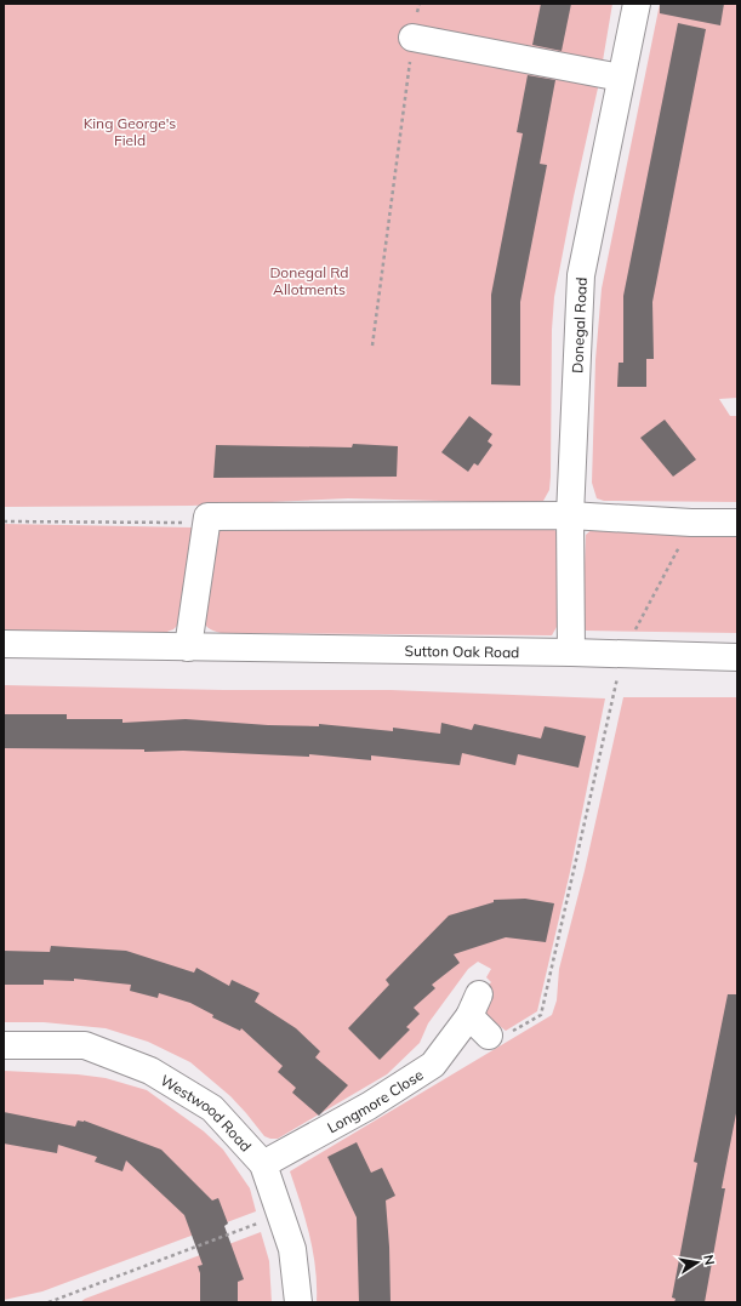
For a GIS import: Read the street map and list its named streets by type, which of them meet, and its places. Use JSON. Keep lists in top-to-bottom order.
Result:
{
  "streets": {
    "street": [
      "Donegal Road",
      "Sutton Oak Road",
      "Longmore Close",
      "Westwood Road"
    ]
  },
  "crossings": [
    ["Donegal Road", "Sutton Oak Road"],
    ["Longmore Close", "Westwood Road"]
  ],
  "parks": ["King George's Field", "Donegal Rd Allotments"],
  "north": "right"
}
